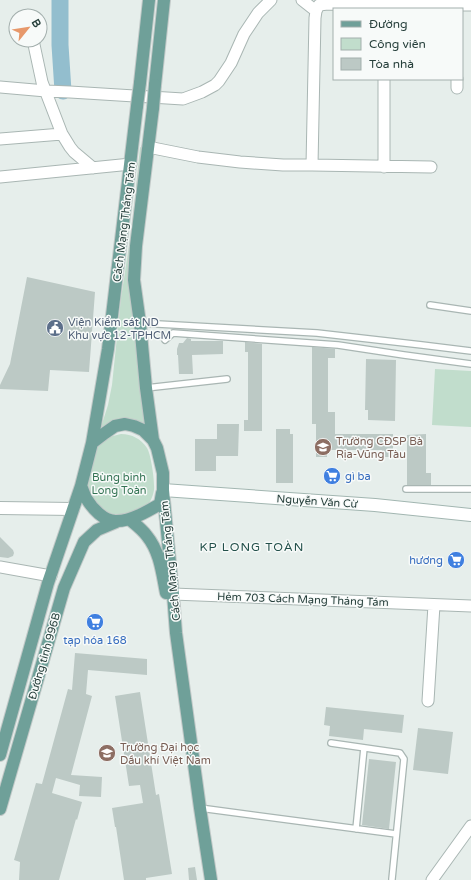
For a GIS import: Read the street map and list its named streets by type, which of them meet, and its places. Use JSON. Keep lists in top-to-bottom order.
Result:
{
  "streets": {
    "main road": ["Cách Mạng Tháng Tám", "Nguyễn Văn Cừ", "Đường tỉnh 996B"],
    "street": ["Hẻm 703 Cách Mạng Tháng Tám"]
  },
  "crossings": [
    ["Cách Mạng Tháng Tám", "Nguyễn Văn Cừ"],
    ["Cách Mạng Tháng Tám", "Hẻm 703 Cách Mạng Tháng Tám"],
    ["Cách Mạng Tháng Tám", "Đường tỉnh 996B"],
    ["Nguyễn Văn Cừ", "Đường tỉnh 996B"]
  ],
  "districts": ["KP LONG TOÀN"],
  "parks": ["Bùng binh Long Toàn"],
  "places": {
    "public building": ["Viện Kiểm sát ND Khu vực 12-TPHCM"],
    "school or university": ["Trường CĐSP Bà Rịa-Vũng Tàu", "Trường Đại học Dầu khí Việt Nam"],
    "supermarket": ["gì ba", "hương", "tạp hóa 168"]
  },
  "legend": ["Đường", "Công viên", "Tòa nhà"],
  "north": "top right"
}
